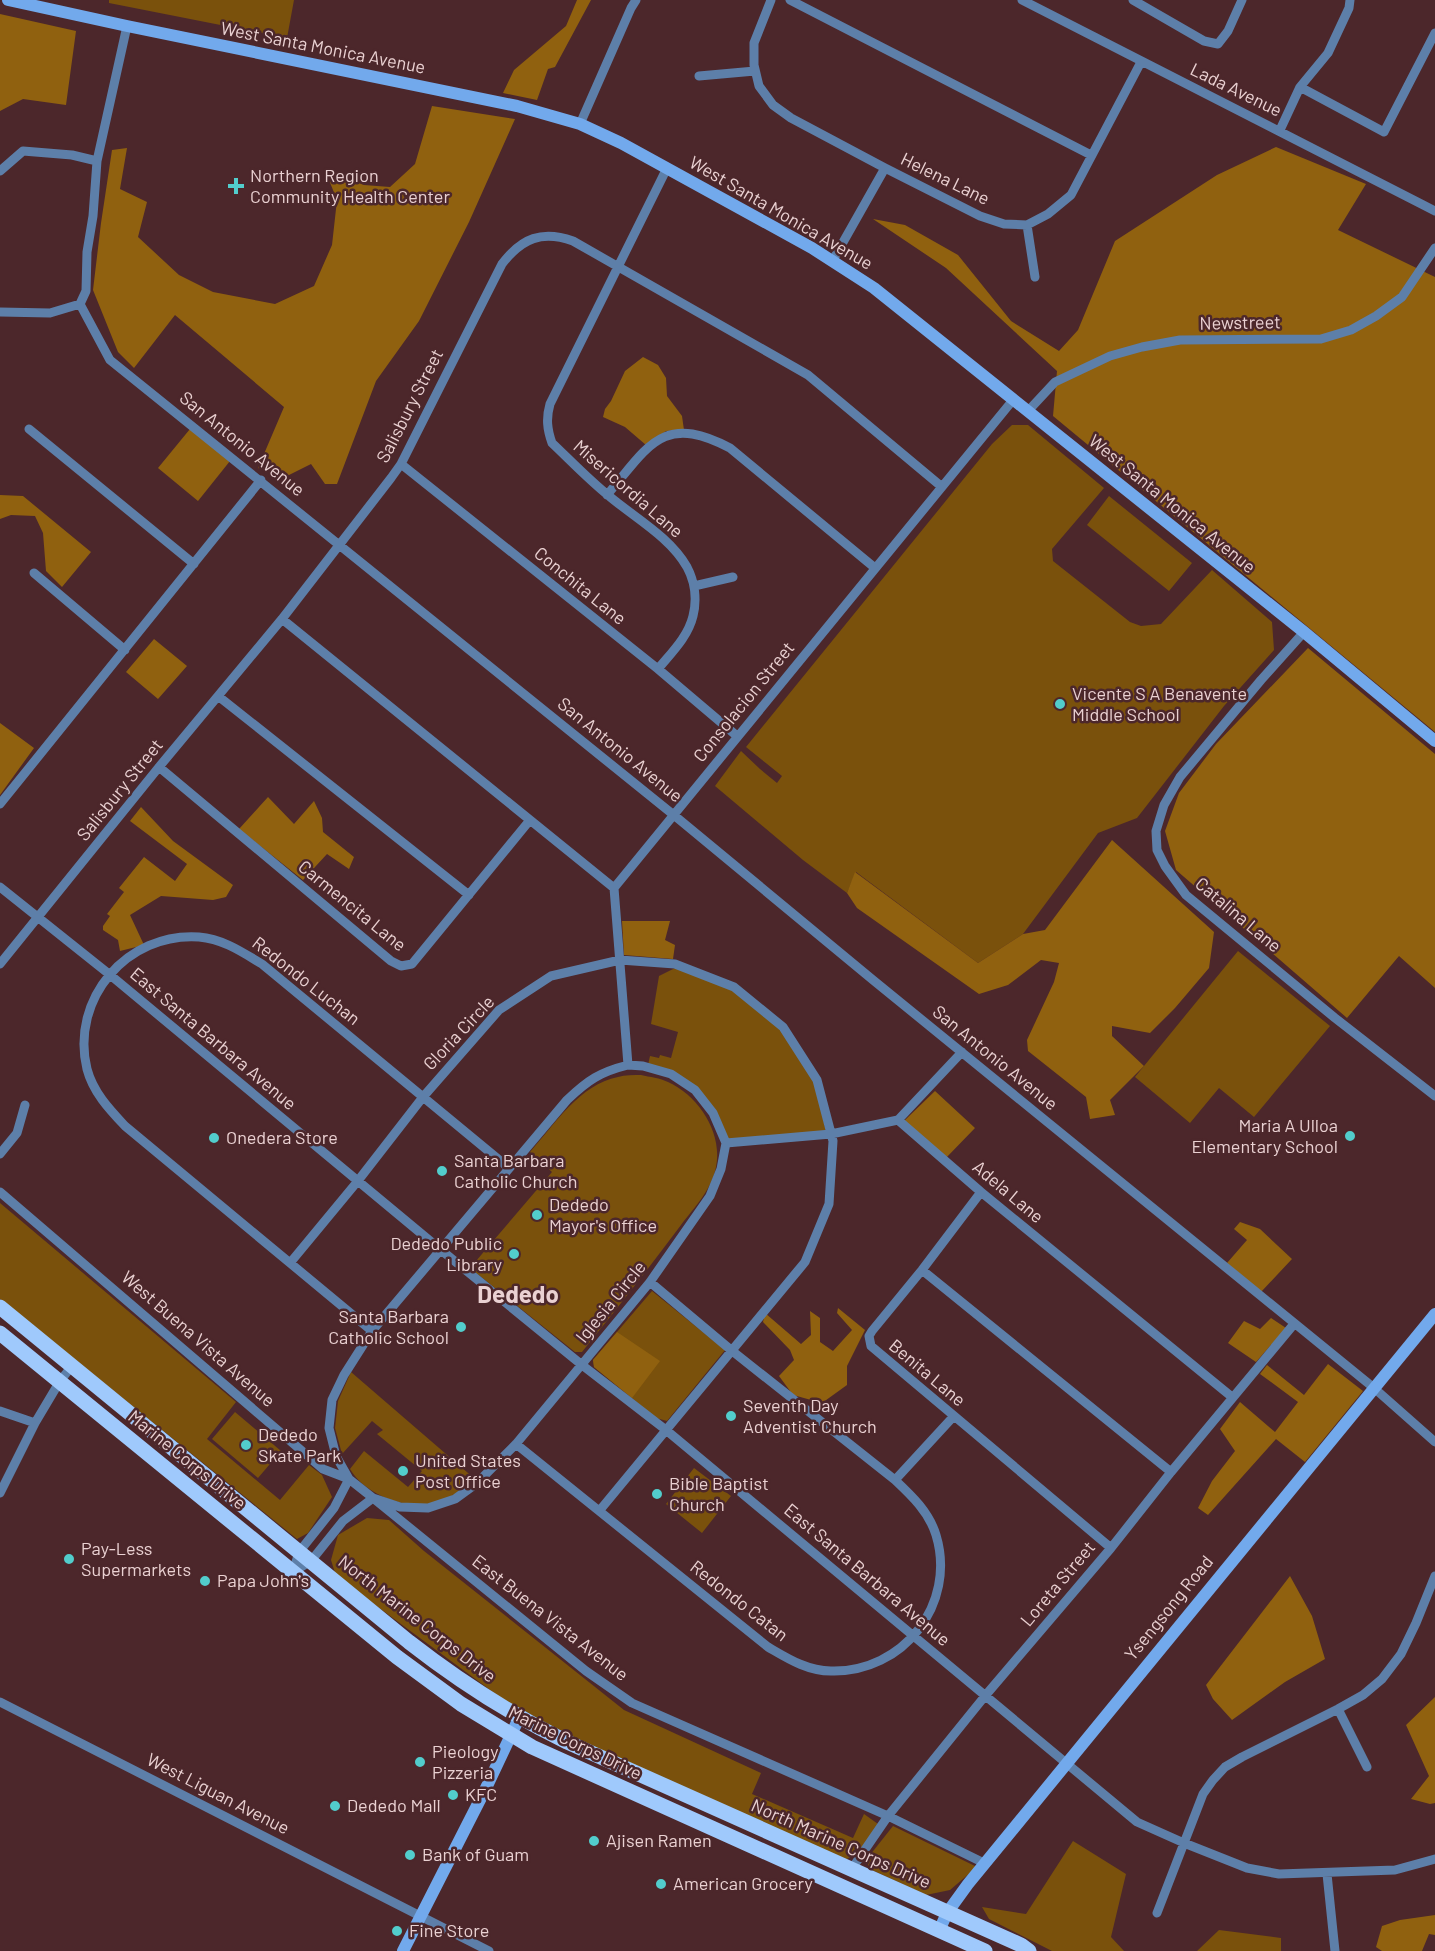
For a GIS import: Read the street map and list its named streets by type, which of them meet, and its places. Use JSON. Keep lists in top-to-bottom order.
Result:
{
  "streets": {
    "main road": [
      "West Santa Monica Avenue",
      "Marine Corps Drive",
      "Ysengsong Road",
      "North Marine Corps Drive"
    ],
    "street": [
      "Lada Avenue",
      "Helena Lane",
      "Newstreet",
      "Salisbury Street",
      "San Antonio Avenue",
      "Misericordia Lane",
      "Conchita Lane",
      "Consolacion Street",
      "Carmencita Lane",
      "Catalina Lane",
      "Redondo Luchan",
      "Gloria Circle",
      "East Santa Barbara Avenue",
      "Adela Lane",
      "Iglesia Circle",
      "West Buena Vista Avenue",
      "Benita Lane",
      "Loreta Street",
      "Redondo Catan",
      "East Buena Vista Avenue",
      "West Liguan Avenue"
    ]
  },
  "crossings": [
    ["West Santa Monica Avenue", "Newstreet"],
    ["West Santa Monica Avenue", "Misericordia Lane"],
    ["West Santa Monica Avenue", "Consolacion Street"],
    ["West Santa Monica Avenue", "Catalina Lane"],
    ["Salisbury Street", "San Antonio Avenue"],
    ["Salisbury Street", "Misericordia Lane"],
    ["Salisbury Street", "Conchita Lane"],
    ["Salisbury Street", "Consolacion Street"],
    ["Salisbury Street", "Carmencita Lane"],
    ["Salisbury Street", "East Santa Barbara Avenue"],
    ["San Antonio Avenue", "Consolacion Street"],
    ["San Antonio Avenue", "Loreta Street"],
    ["San Antonio Avenue", "Ysengsong Road"],
    ["Misericordia Lane", "Conchita Lane"],
    ["Conchita Lane", "Consolacion Street"],
    ["Redondo Luchan", "Gloria Circle"],
    ["Redondo Luchan", "East Santa Barbara Avenue"],
    ["Redondo Luchan", "Iglesia Circle"],
    ["Gloria Circle", "East Santa Barbara Avenue"],
    ["Gloria Circle", "Redondo Catan"],
    ["East Santa Barbara Avenue", "Iglesia Circle"],
    ["East Santa Barbara Avenue", "Loreta Street"],
    ["East Santa Barbara Avenue", "Redondo Catan"],
    ["East Santa Barbara Avenue", "Ysengsong Road"],
    ["Adela Lane", "Benita Lane"],
    ["Adela Lane", "Loreta Street"],
    ["Iglesia Circle", "West Buena Vista Avenue"],
    ["Iglesia Circle", "Redondo Catan"],
    ["Iglesia Circle", "East Buena Vista Avenue"],
    ["Benita Lane", "Loreta Street"],
    ["Marine Corps Drive", "Ysengsong Road"],
    ["Loreta Street", "East Buena Vista Avenue"],
    ["Loreta Street", "North Marine Corps Drive"],
    ["Ysengsong Road", "East Buena Vista Avenue"],
    ["Ysengsong Road", "North Marine Corps Drive"]
  ],
  "districts": ["Dededo"],
  "places": {
    "health": ["Northern Region Community Health Center"],
    "other": [
      "Vicente S A Benavente Middle School",
      "Maria A Ulloa Elementary School",
      "Onedera Store",
      "Santa Barbara Catholic Church",
      "Dededo Mayor's Office",
      "Dededo Public Library",
      "Santa Barbara Catholic School",
      "Seventh Day Adventist Church",
      "Dededo Skate Park",
      "United States Post Office",
      "Bible Baptist Church",
      "Pay-Less Supermarkets",
      "Papa John's",
      "Pieology Pizzeria",
      "KFC",
      "Dededo Mall",
      "Ajisen Ramen",
      "Bank of Guam",
      "American Grocery",
      "Fine Store"
    ]
  }
}
